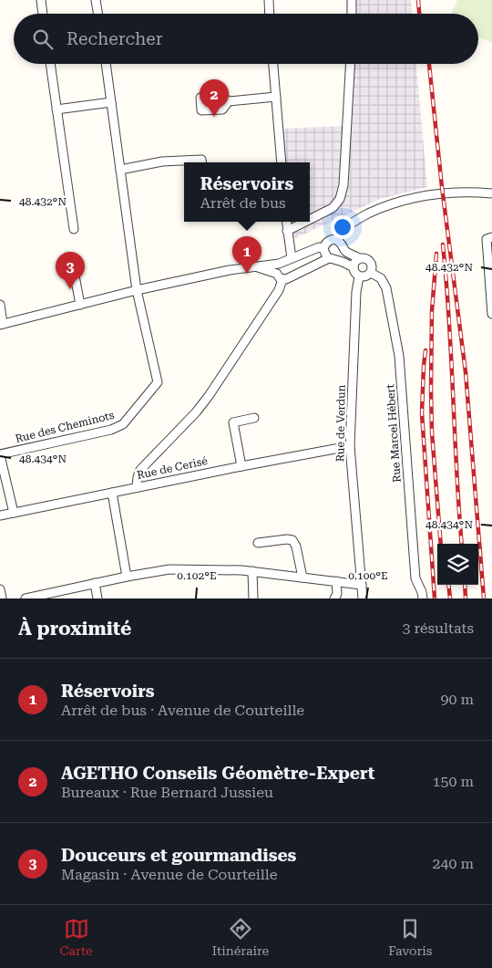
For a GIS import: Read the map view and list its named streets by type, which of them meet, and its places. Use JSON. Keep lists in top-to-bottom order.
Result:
{
  "streets": {
    "street": [
      "Rue de Verdun",
      "Rue des Cheminots",
      "Rue Marcel Hébert",
      "Rue de Cerisé"
    ]
  },
  "crossings": [
    ["Rue de Verdun", "Rue Marcel Hébert"],
    ["Rue de Verdun", "Rue de Cerisé"]
  ],
  "page": {
    "search": "Rechercher",
    "pins": ["2", "1", "3"],
    "popup": ["Réservoirs", "Arrêt de bus"],
    "heading": ["À proximité", "3 résultats"],
    "list": [
      {
        "mark": "1",
        "name": "Réservoirs",
        "note": "Arrêt de bus · Avenue de Courteille",
        "value": "90 m"
      },
      {
        "mark": "2",
        "name": "AGETHO Conseils Géomètre-Expert",
        "note": "Bureaux · Rue Bernard Jussieu",
        "value": "150 m"
      },
      {
        "mark": "3",
        "name": "Douceurs et gourmandises",
        "note": "Magasin · Avenue de Courteille",
        "value": "240 m"
      }
    ],
    "nav": ["Carte", "Itinéraire", "Favoris"]
  },
  "coordinates": [
    "48.432°N",
    "48.434°N",
    "0.102°E",
    "0.100°E"
  ]
}
